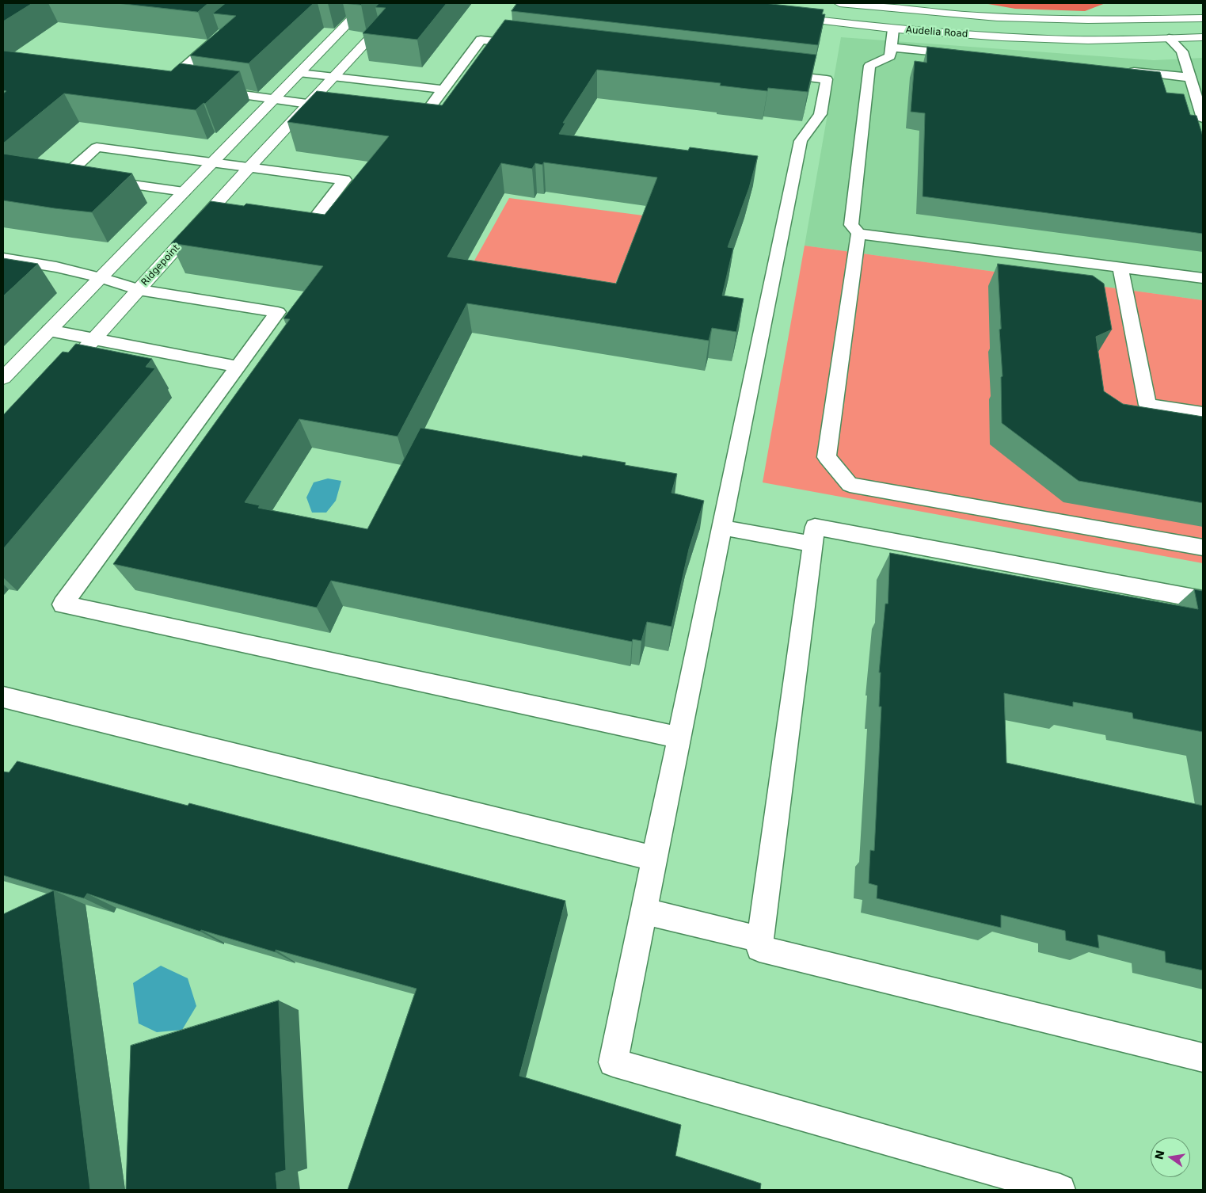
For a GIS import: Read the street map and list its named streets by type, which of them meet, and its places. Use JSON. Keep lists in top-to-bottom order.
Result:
{
  "streets": {
    "street": ["Audelia Road", "Ridgepoint"]
  },
  "north": "left"
}
